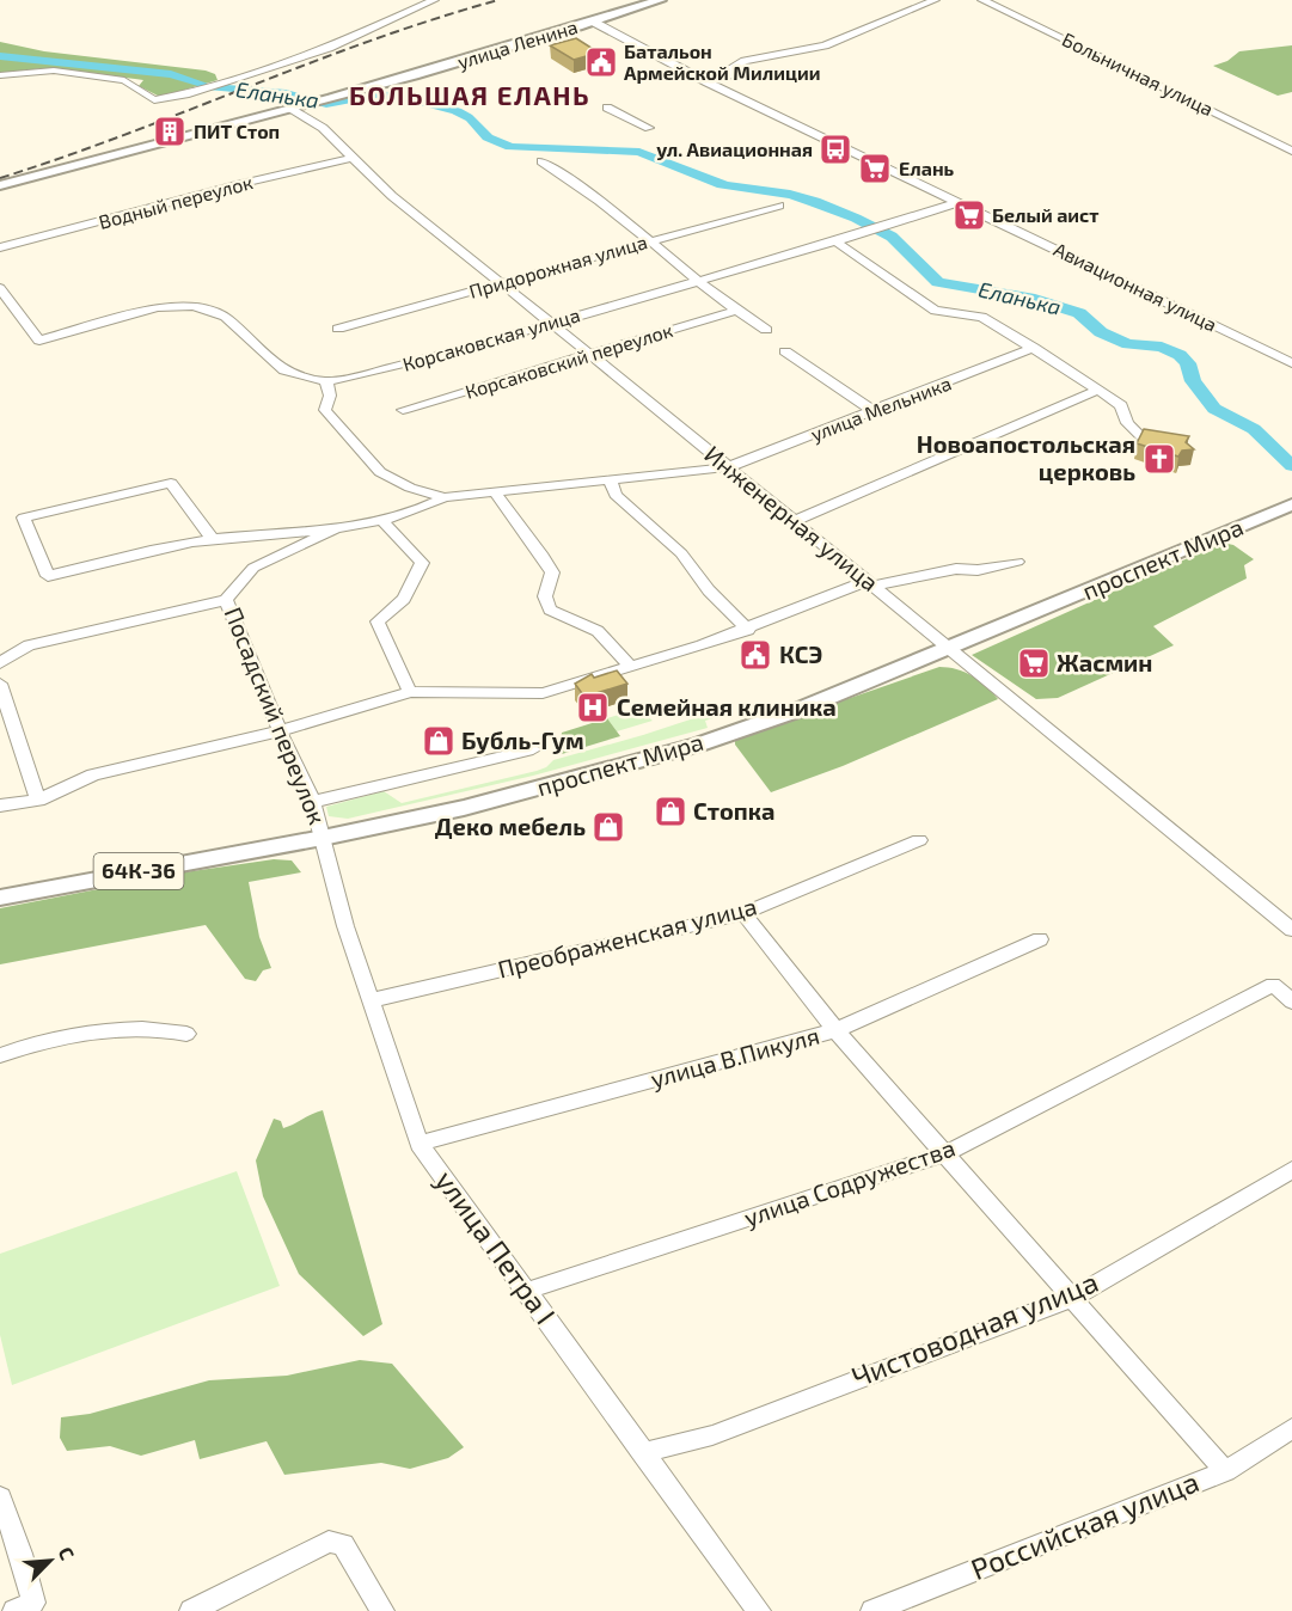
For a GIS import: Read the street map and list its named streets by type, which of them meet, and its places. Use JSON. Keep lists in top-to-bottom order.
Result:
{
  "streets": {
    "main road": ["улица Ленина", "проспект Мира", "64К-36"],
    "street": [
      "Больничная улица",
      "Водный переулок",
      "Придорожная улица",
      "Авиационная улица",
      "Корсаковская улица",
      "Корсаковский переулок",
      "улица Мельника",
      "Инженерная улица",
      "Посадский переулок",
      "Преображенская улица",
      "улица В.Пикуля",
      "улица Содружества",
      "улица Петра I",
      "Чистоводная улица",
      "Российская улица"
    ]
  },
  "crossings": [
    ["улица Ленина", "Авиационная улица"],
    ["улица Ленина", "Инженерная улица"],
    ["Водный переулок", "Инженерная улица"],
    ["Придорожная улица", "Инженерная улица"],
    ["Авиационная улица", "Корсаковская улица"],
    ["Корсаковская улица", "Инженерная улица"],
    ["Корсаковский переулок", "Инженерная улица"],
    ["улица Мельника", "Инженерная улица"],
    ["улица Мельника", "Посадский переулок"],
    ["Инженерная улица", "проспект Мира"],
    ["проспект Мира", "Посадский переулок"],
    ["проспект Мира", "улица Петра I"],
    ["Посадский переулок", "улица Петра I"],
    ["Преображенская улица", "улица Петра I"],
    ["улица В.Пикуля", "улица Петра I"],
    ["улица Содружества", "улица Петра I"],
    ["улица Петра I", "Чистоводная улица"]
  ],
  "districts": ["БОЛЬШАЯ ЕЛАНЬ"],
  "water": ["Еланька"],
  "places": {
    "public building": ["Батальон Армейской Милиции", "КСЭ"],
    "building": ["ПИТ Стоп"],
    "bus stop": ["ул. Авиационная"],
    "supermarket": ["Елань", "Белый аист", "Жасмин"],
    "church": ["Новоапостольская церковь"],
    "hospital": ["Семейная клиника"],
    "shop": ["Бубль-Гум", "Стопка", "Деко мебель"]
  },
  "north": "top right"
}
